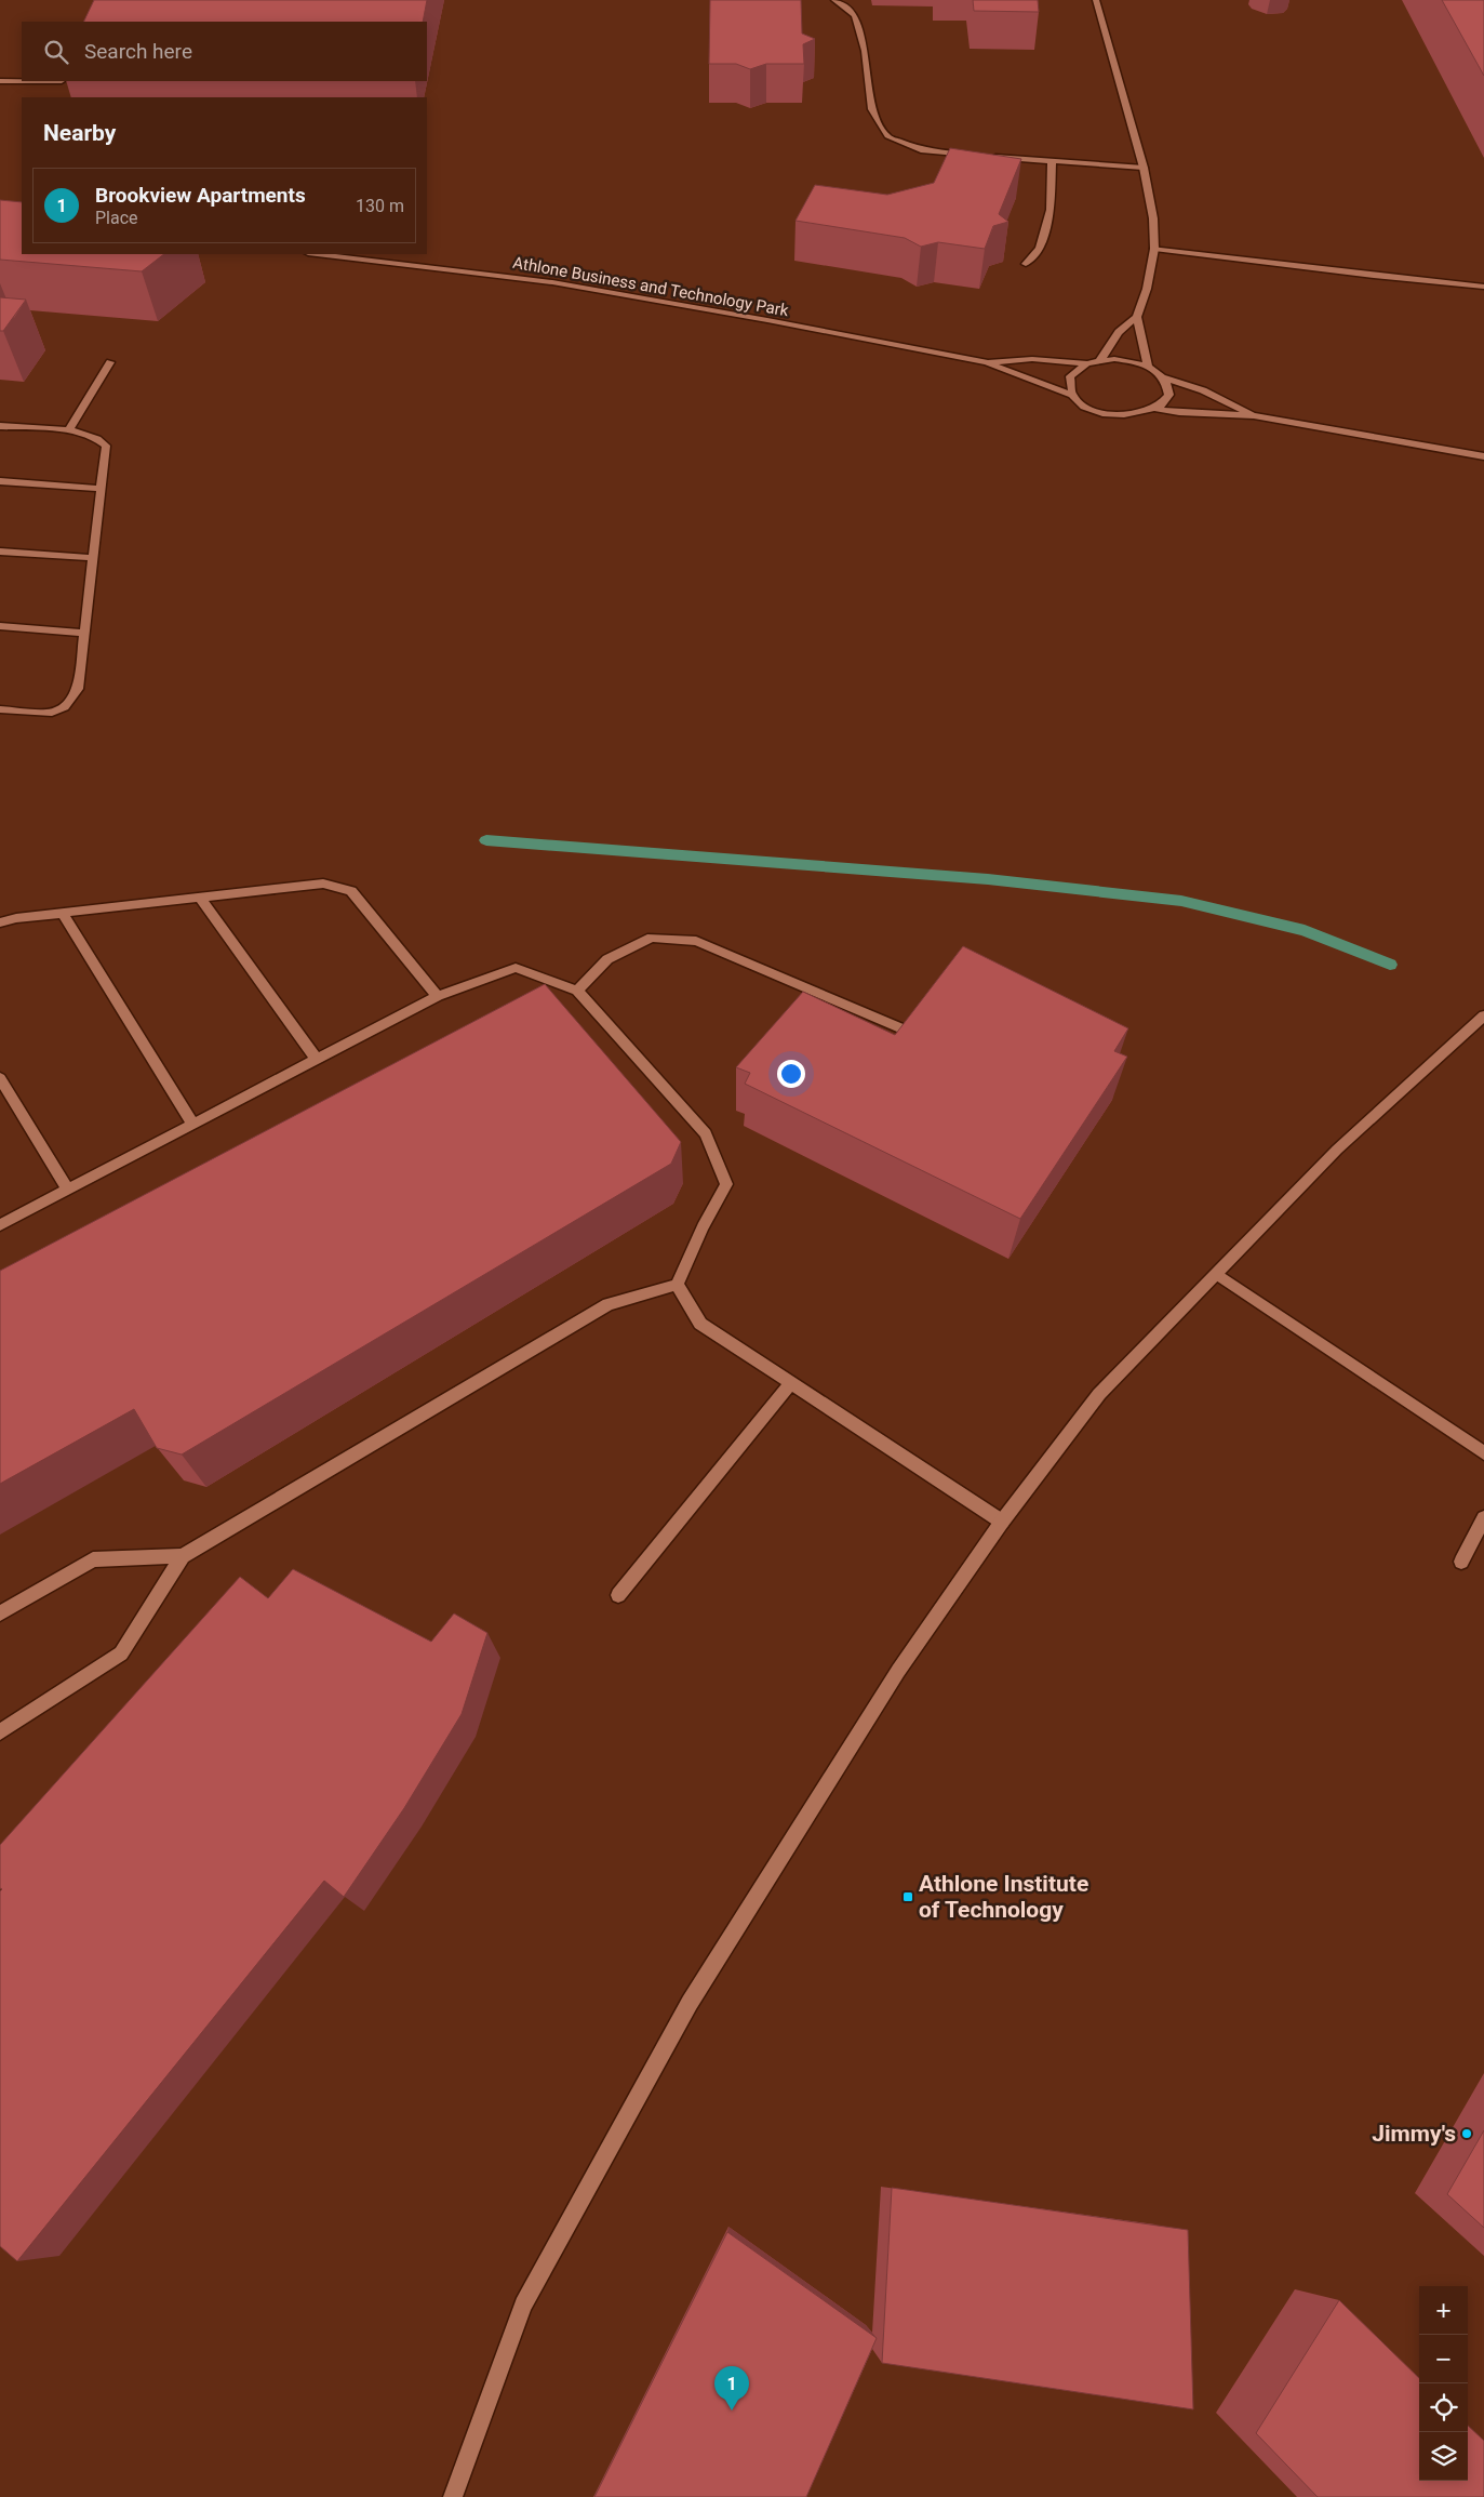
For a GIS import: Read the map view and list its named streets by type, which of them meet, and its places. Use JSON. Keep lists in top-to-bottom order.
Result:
{
  "streets": {
    "street": ["Athlone Business and Technology Park"]
  },
  "places": {
    "transit": ["Athlone Institute of Technology"],
    "other": ["Jimmy's"]
  },
  "page": {
    "search": "Search here",
    "heading": "Nearby",
    "list": [
      {
        "mark": "1",
        "name": "Brookview Apartments",
        "note": "Place",
        "value": "130 m"
      }
    ],
    "map_buttons": ["+", "−"],
    "pins": "1"
  }
}
